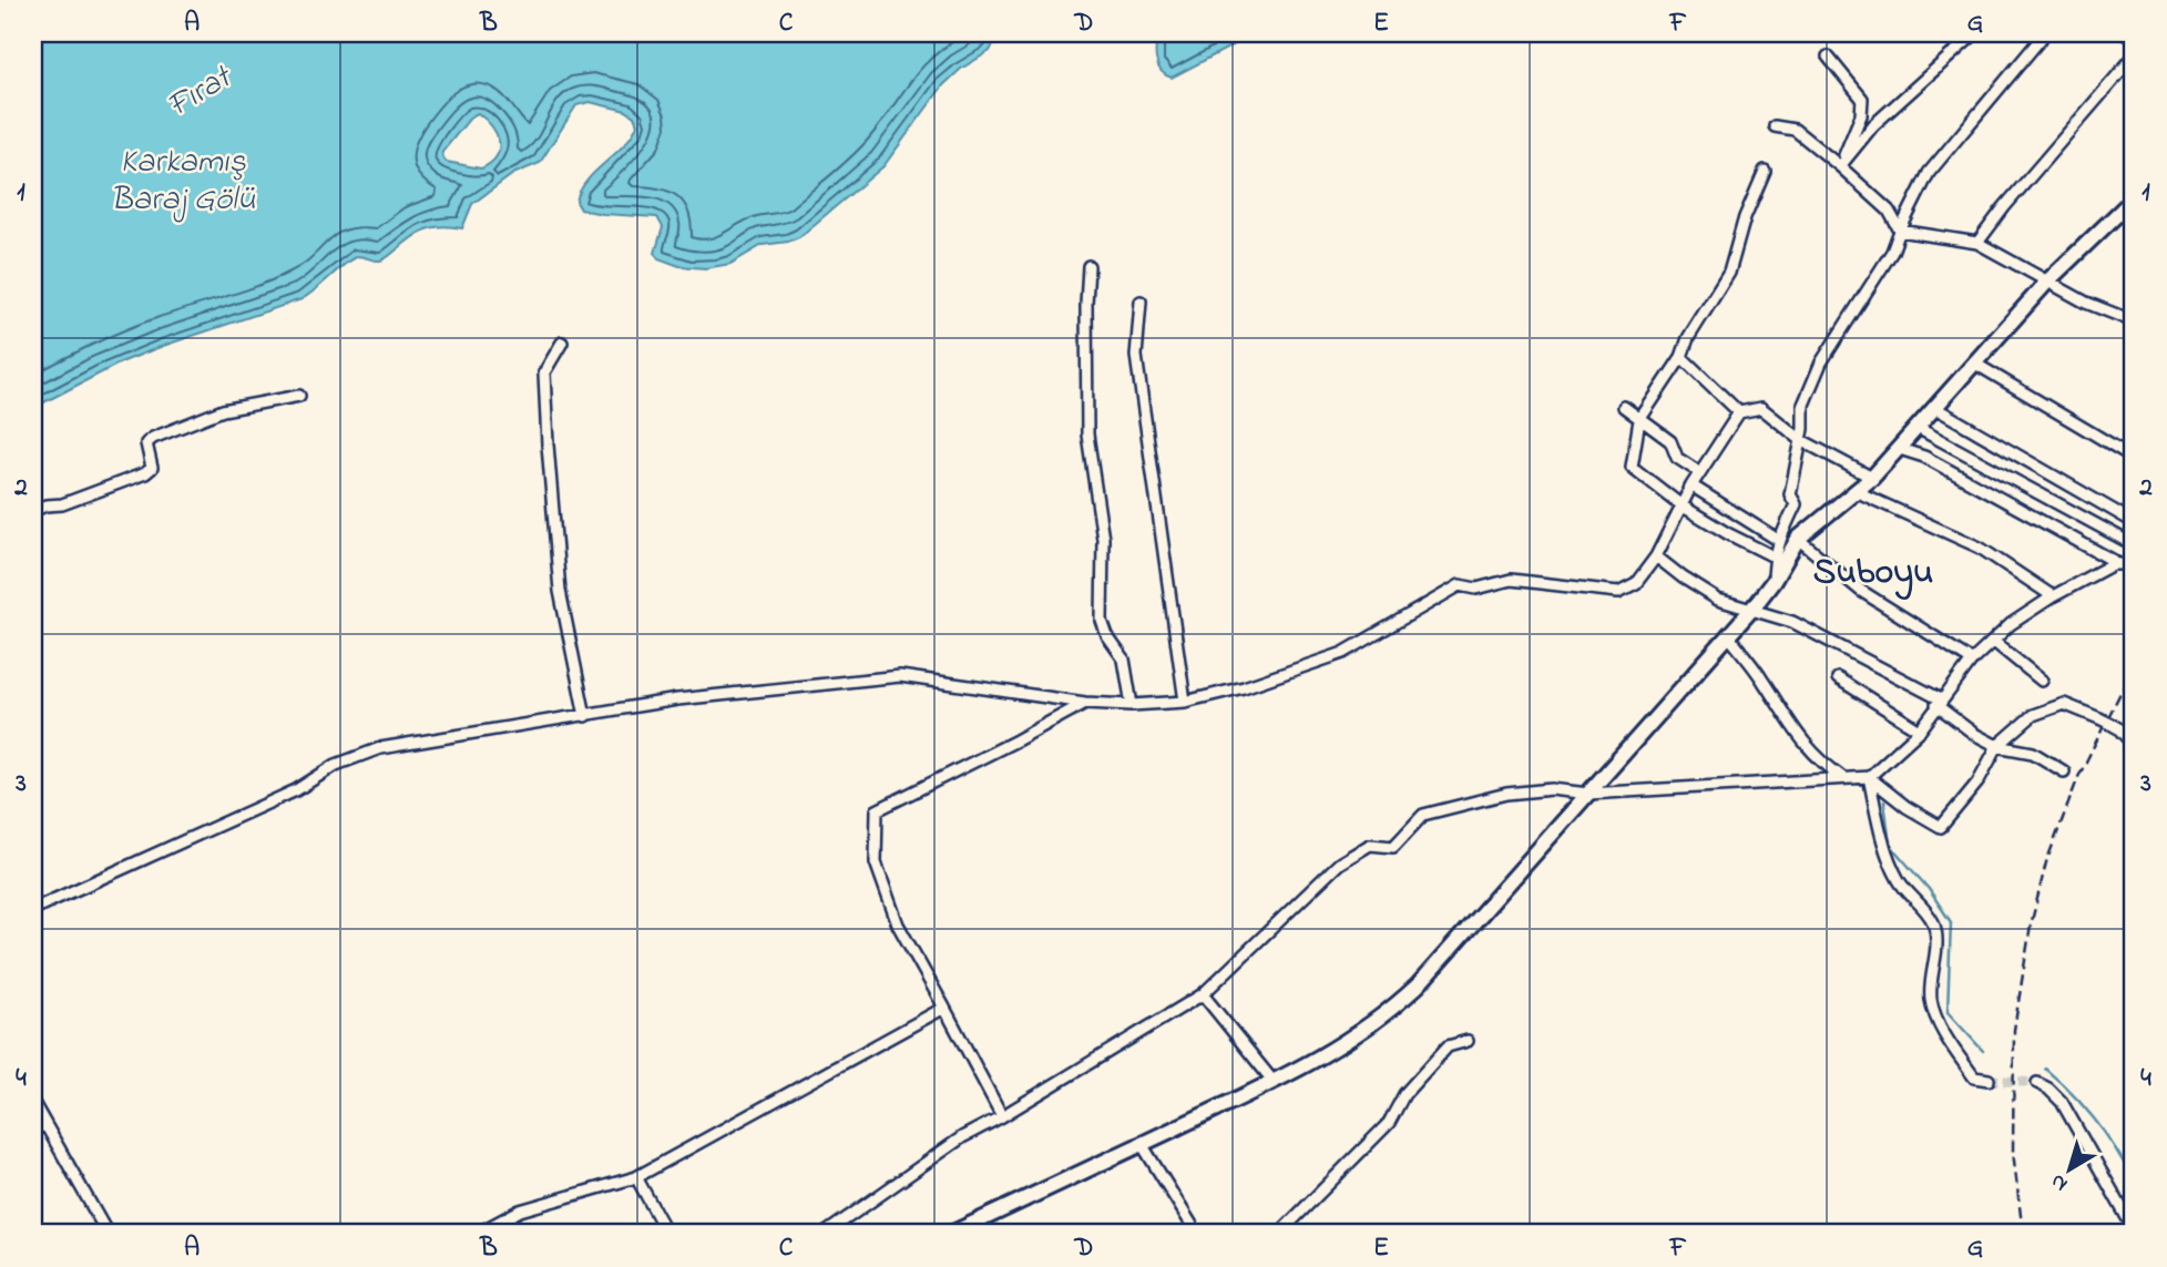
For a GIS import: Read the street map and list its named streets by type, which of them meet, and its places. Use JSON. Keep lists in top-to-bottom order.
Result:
{
  "districts": ["Suboyu"],
  "water": ["Fırat", "Karkamış Baraj Gölü"],
  "north": "bottom left",
  "grid": {
    "columns": [
      "A",
      "B",
      "C",
      "D",
      "E",
      "F",
      "G"
    ],
    "rows": [
      "1",
      "2",
      "3",
      "4"
    ]
  }
}
